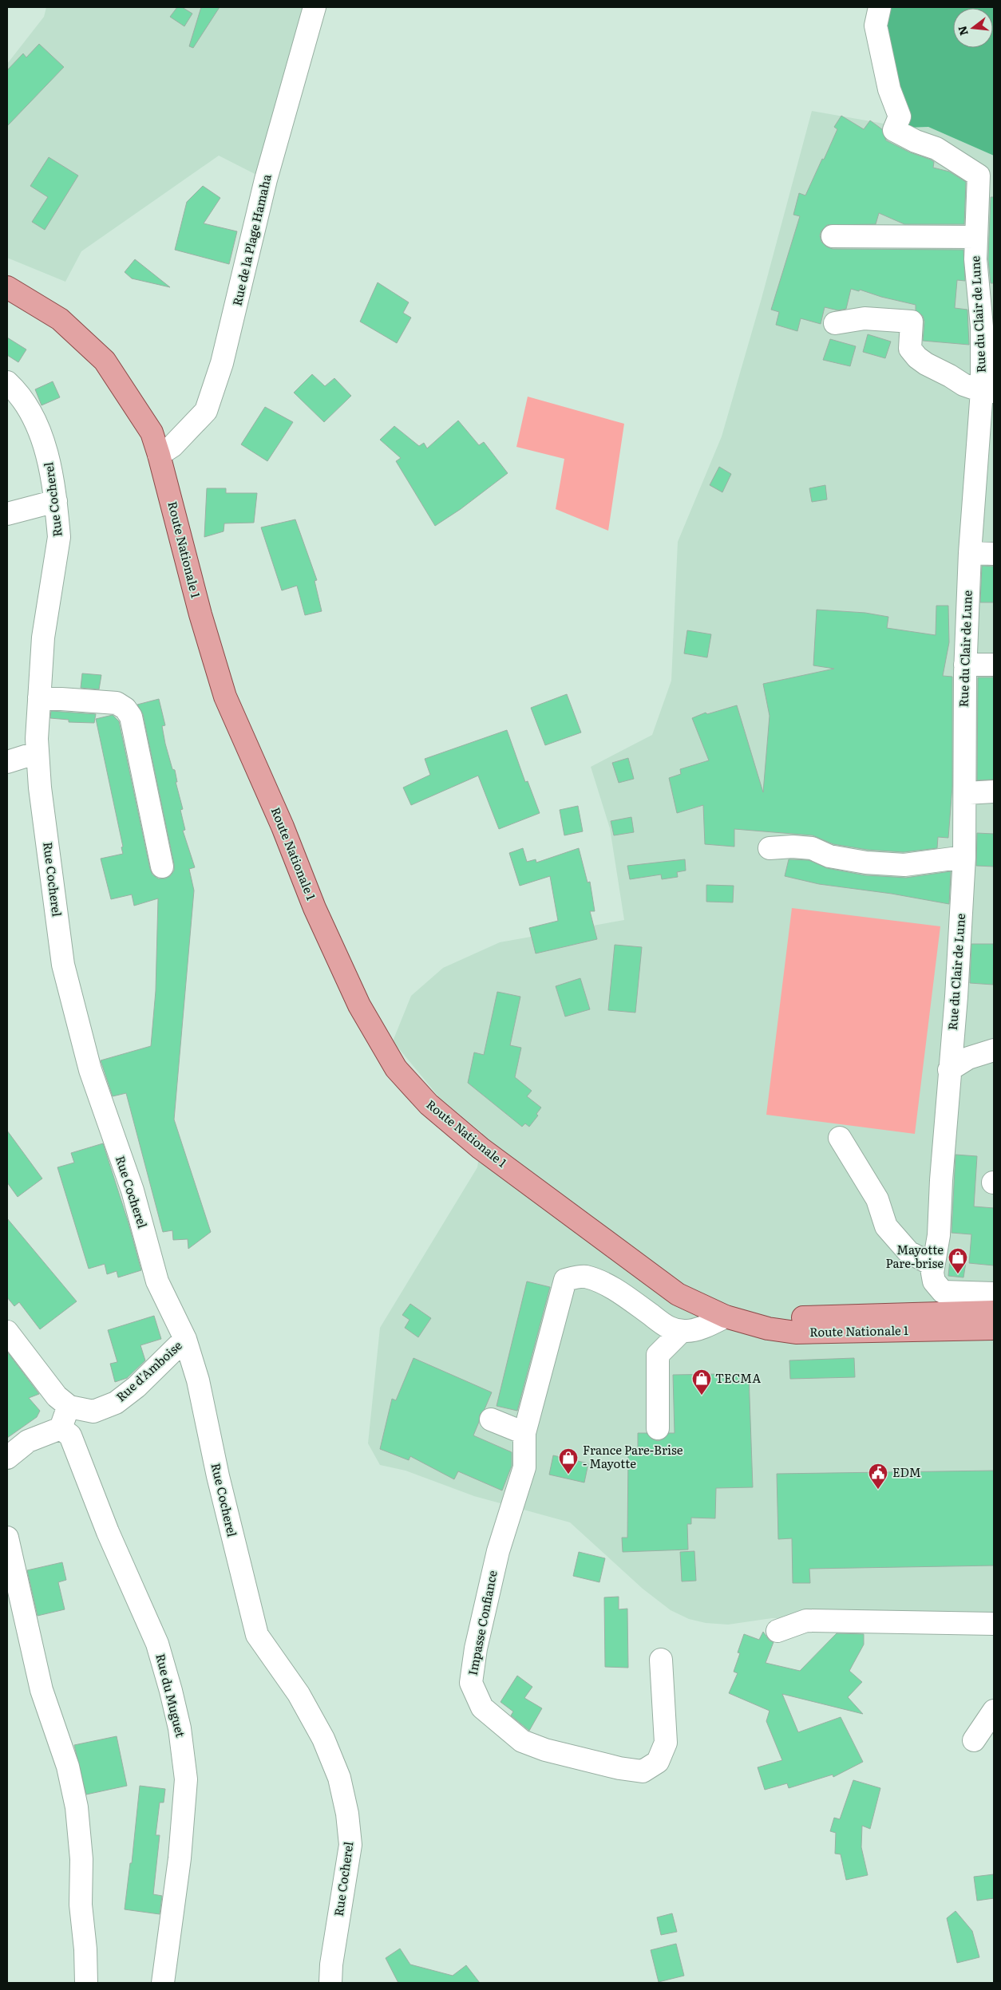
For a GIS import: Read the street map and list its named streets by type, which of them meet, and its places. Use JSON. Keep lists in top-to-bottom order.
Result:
{
  "streets": {
    "main road": ["Route Nationale 1"],
    "street": [
      "Rue de la Plage Hamaha",
      "Rue du Clair de Lune",
      "Rue Cocherel",
      "Rue d'Amboise",
      "Impasse Confiance",
      "Rue du Muguet"
    ]
  },
  "crossings": [
    ["Rue de la Plage Hamaha", "Route Nationale 1"],
    ["Rue Cocherel", "Rue d'Amboise"]
  ],
  "places": {
    "shop": ["Mayotte Pare-brise", "TECMA", "France Pare-Brise - Mayotte"],
    "public building": ["EDM"]
  },
  "north": "left"
}
